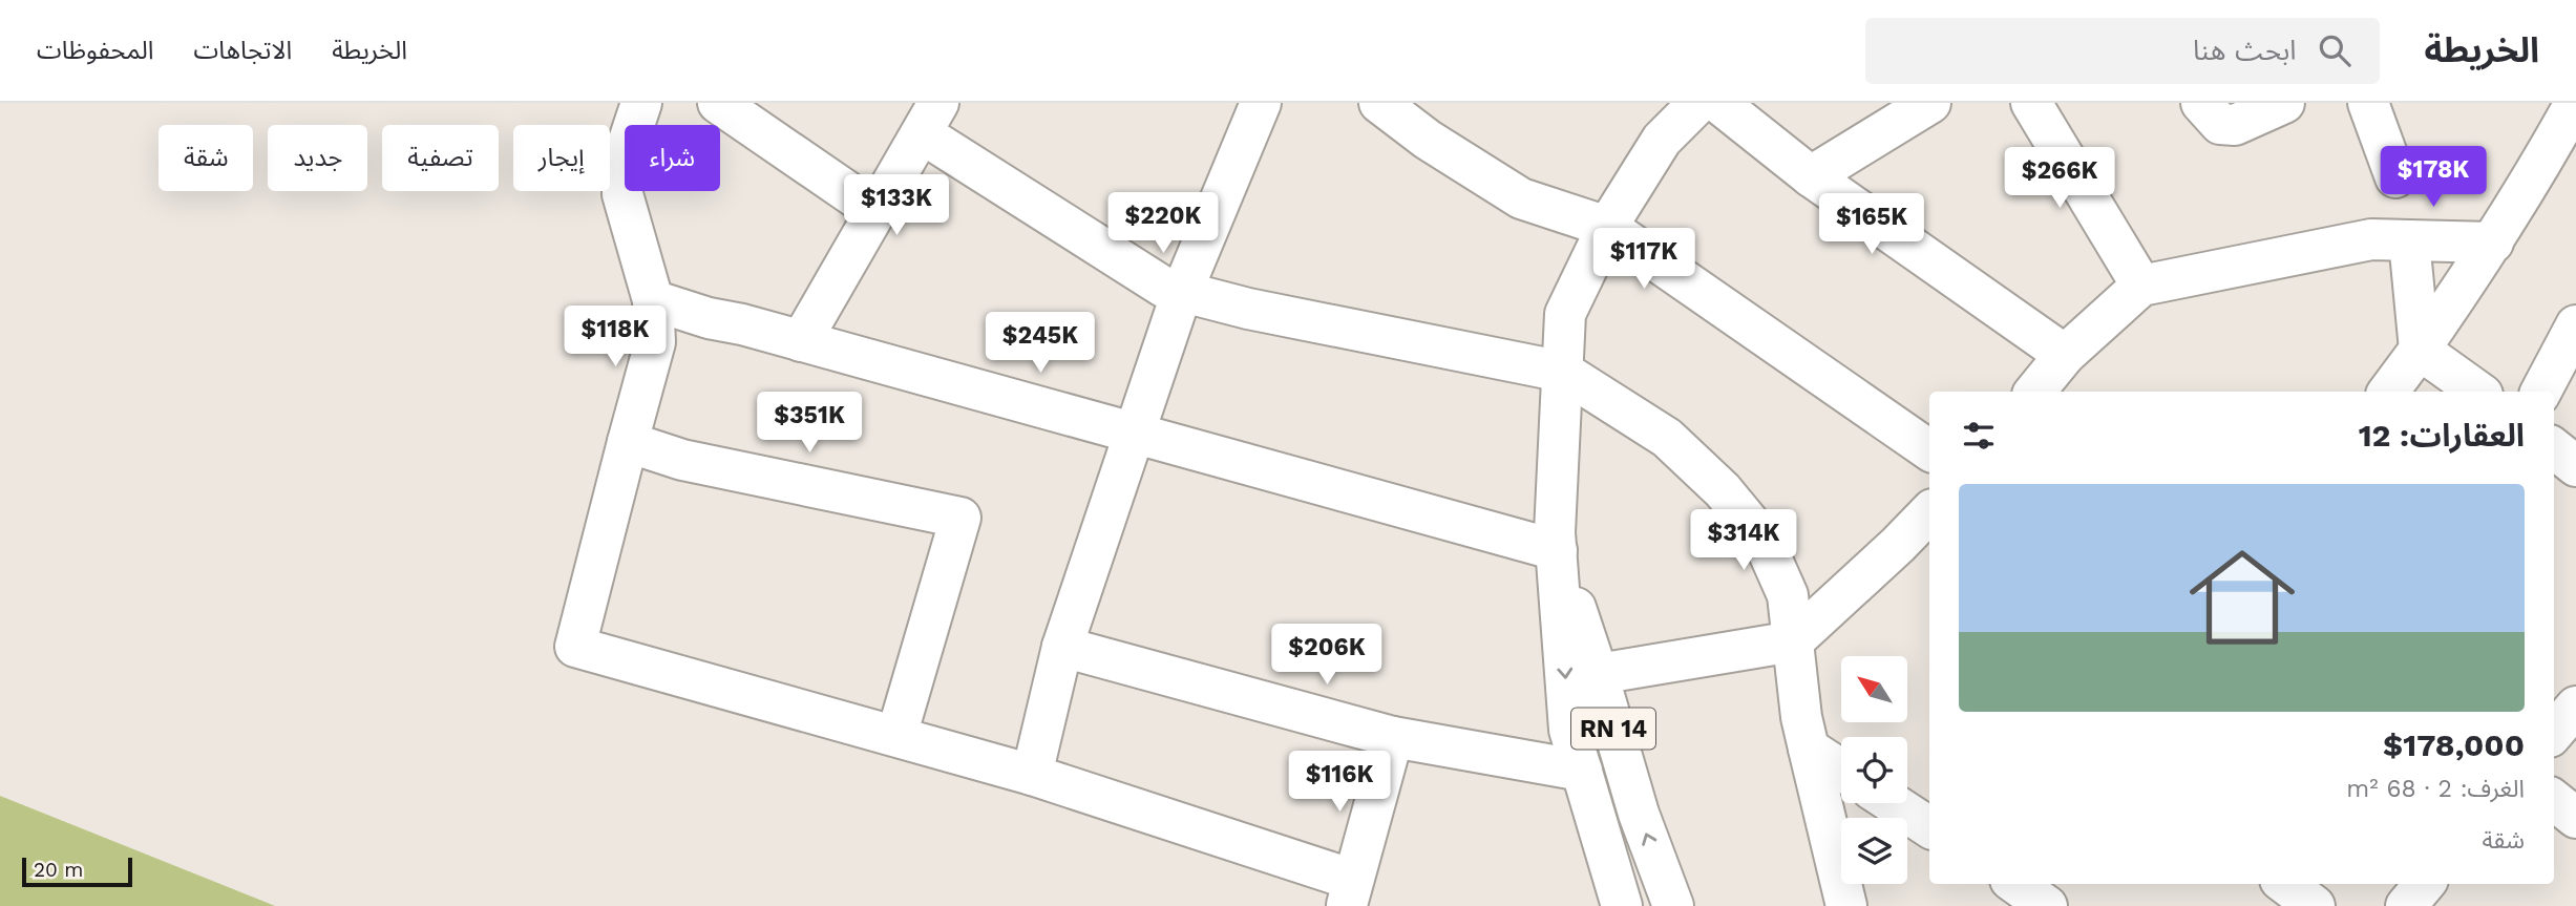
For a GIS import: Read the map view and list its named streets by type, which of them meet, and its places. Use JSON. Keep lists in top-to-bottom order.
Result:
{
  "streets": {
    "street": ["RN 14"]
  },
  "scale_bar": "20 m",
  "north": "top left",
  "page": {
    "header": "الخريطة",
    "search": "ابحث هنا",
    "nav": ["الخريطة", "الاتجاهات", "المحفوظات"],
    "chip": [
      "شراء",
      "إيجار",
      "تصفية",
      "جديد",
      "شقة"
    ],
    "price": [
      "$178K",
      "$266K",
      "$133K",
      "$220K",
      "$165K",
      "$117K",
      "$118K",
      "$245K",
      "$351K",
      "$314K",
      "$206K",
      "$116K"
    ],
    "heading": "العقارات: 12",
    "list": [
      {
        "name": "$178,000",
        "note": "الغرف: 2 · 68 m² · شقة"
      }
    ],
    "scale": "20 m"
  }
}
